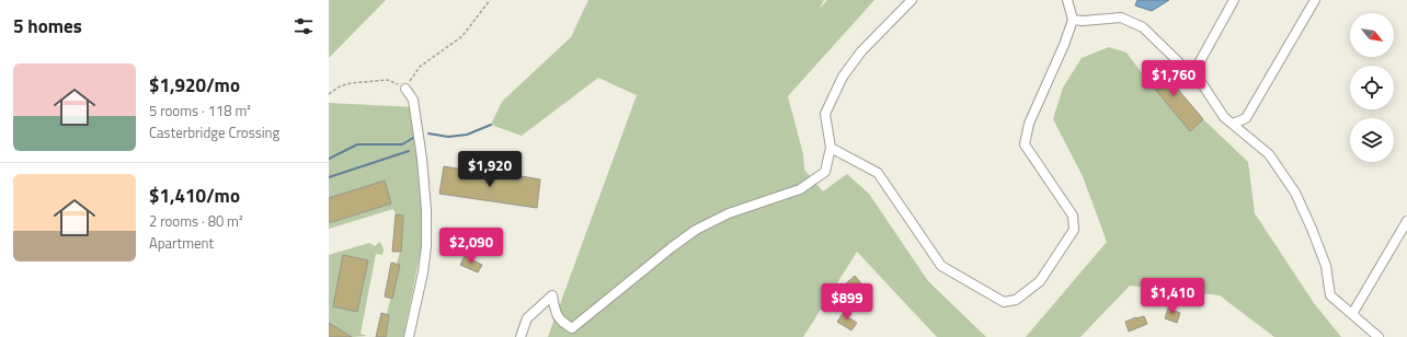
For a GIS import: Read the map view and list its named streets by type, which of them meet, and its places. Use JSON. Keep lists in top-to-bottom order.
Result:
{
  "north": "bottom right",
  "page": {
    "heading": "5 homes",
    "list": [
      {
        "name": "$1,920/mo",
        "note": "5 rooms · 118 m² · Casterbridge Crossing"
      },
      {
        "name": "$1,410/mo",
        "note": "2 rooms · 80 m² · Apartment"
      }
    ],
    "price": [
      "$1,760",
      "$1,920",
      "$2,090",
      "$1,410",
      "$899"
    ]
  }
}
